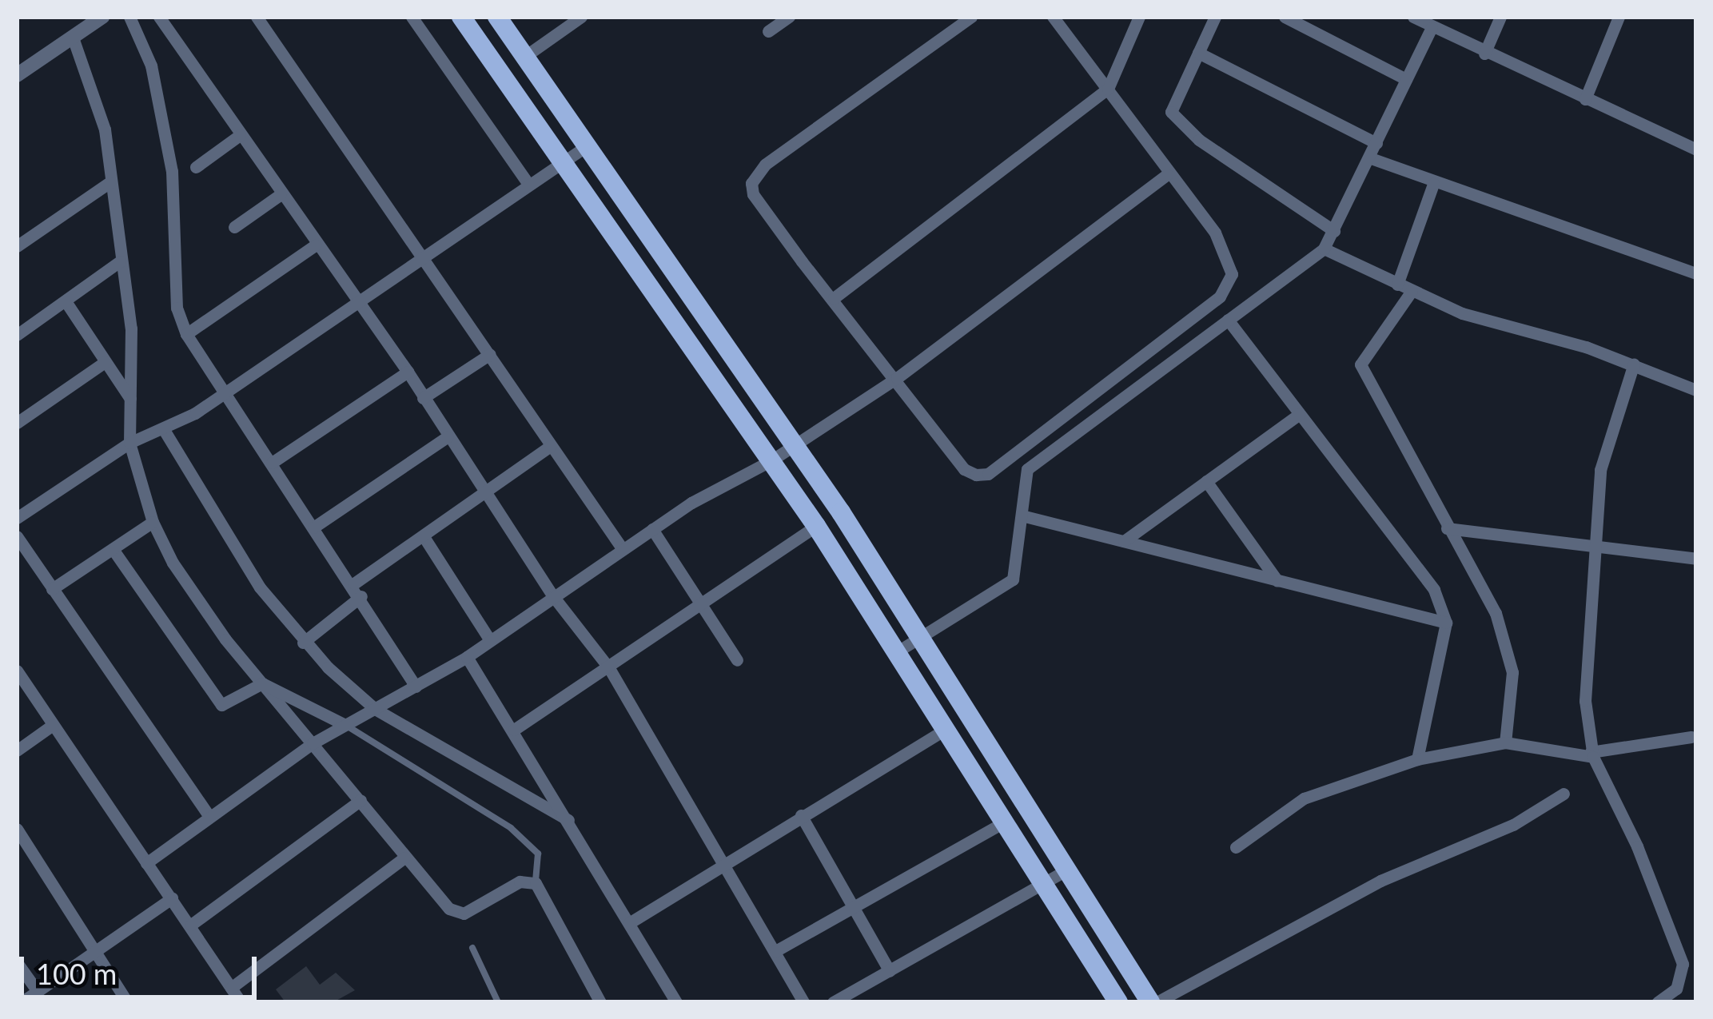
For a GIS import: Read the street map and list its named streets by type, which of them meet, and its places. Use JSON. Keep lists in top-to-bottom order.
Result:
{
  "scale_bar": "100 m"
}
